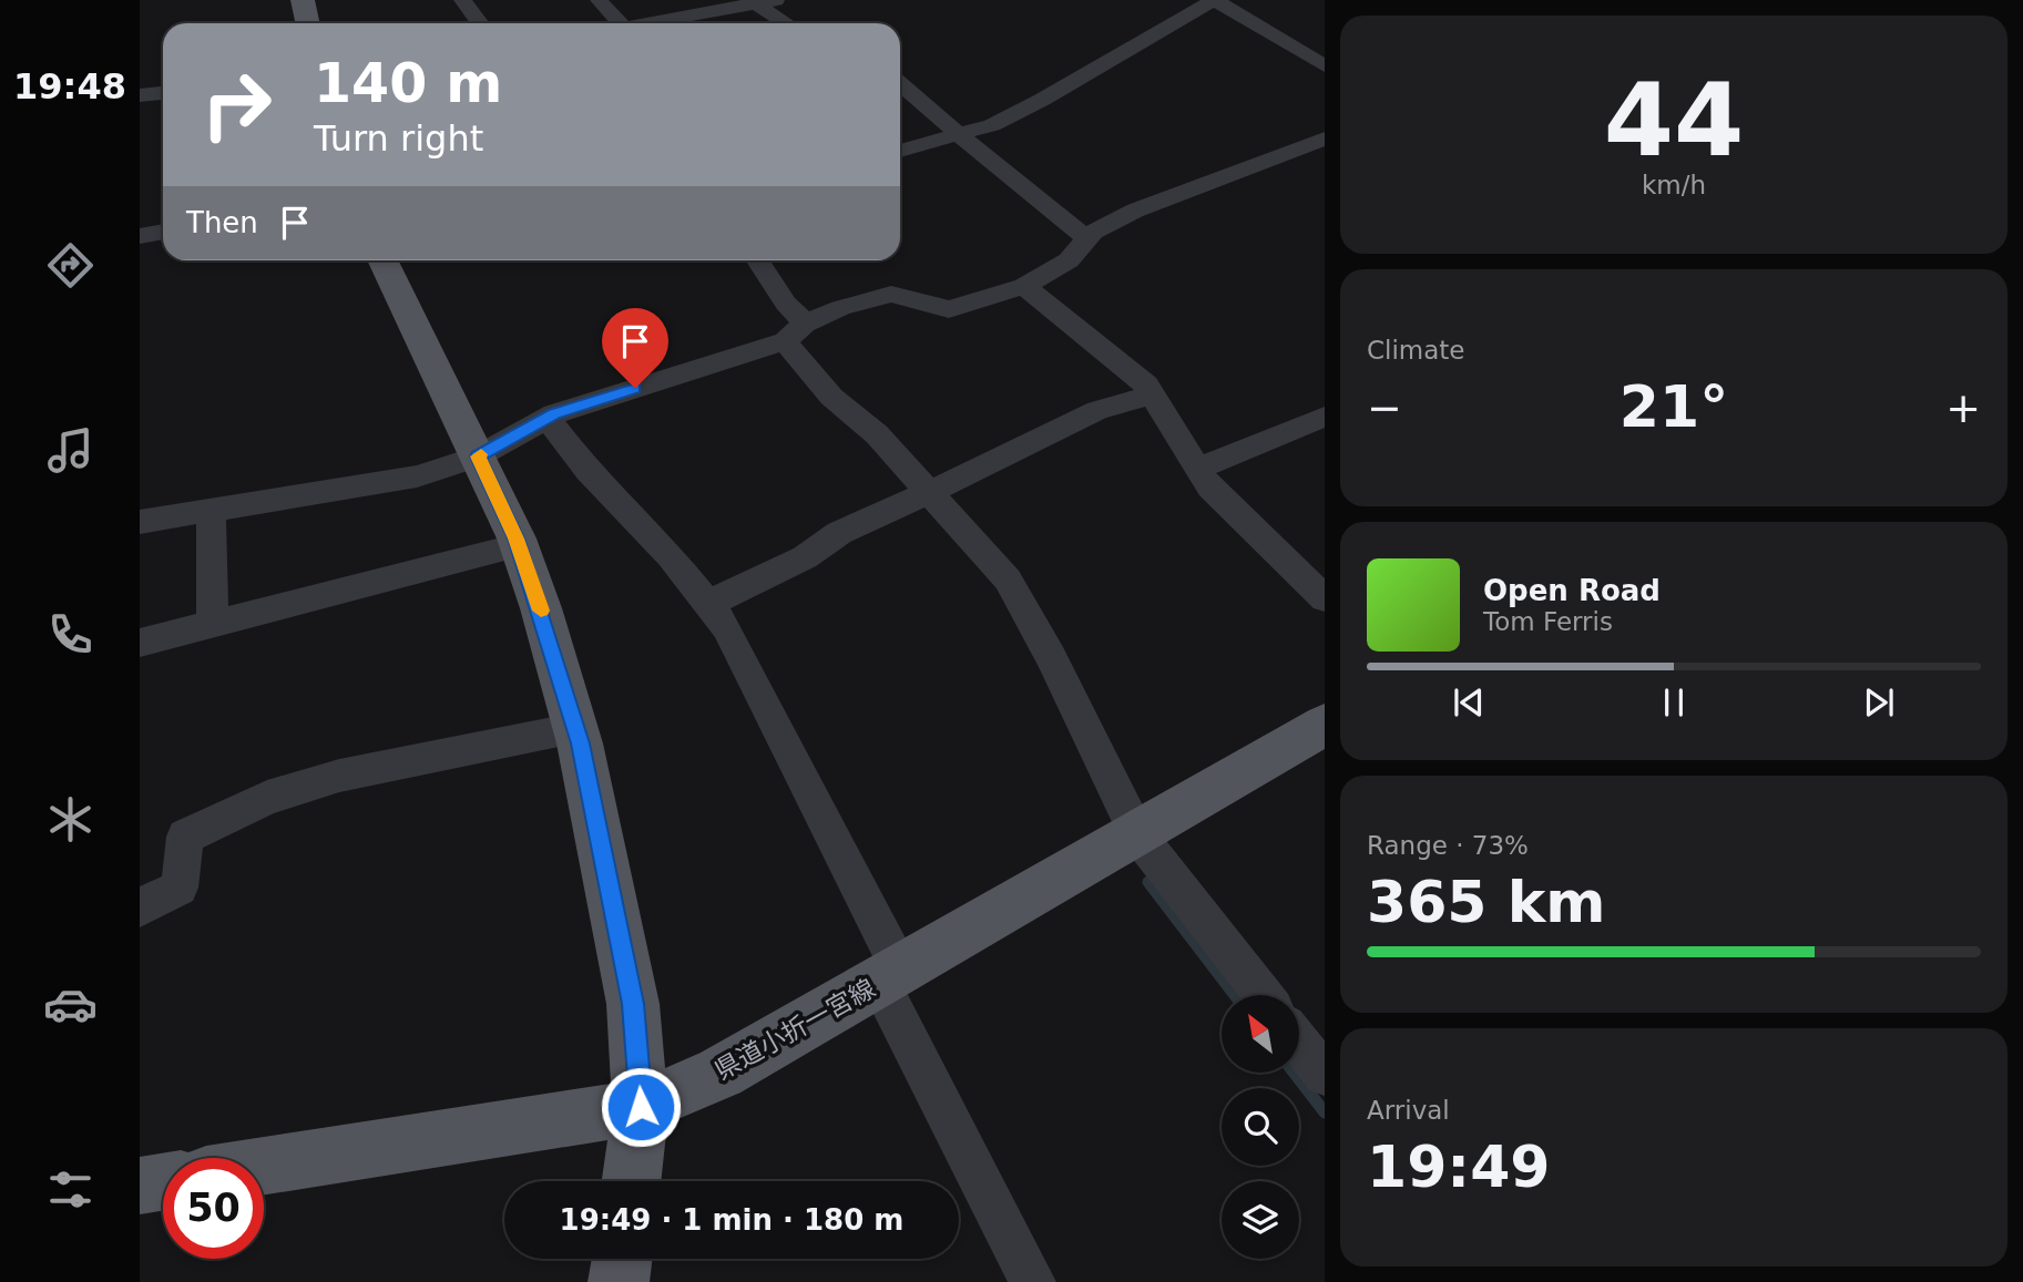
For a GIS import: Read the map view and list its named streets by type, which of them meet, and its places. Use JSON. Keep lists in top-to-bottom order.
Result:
{
  "streets": {
    "main road": ["県道小折一宮線"]
  },
  "north": "top left",
  "page": {
    "tabs": "19:48",
    "tile": [
      ["44", "km/h"],
      "Climate",
      ["Range · 73%", "365 km"],
      ["Arrival", "19:49"]
    ],
    "turn": ["140 m", "Turn right"],
    "then": "Then",
    "heat": ["−", "21°", "+"],
    "song": ["Open Road", "Tom Ferris"],
    "limit": "50",
    "trip": "19:49 · 1 min · 180 m"
  }
}
